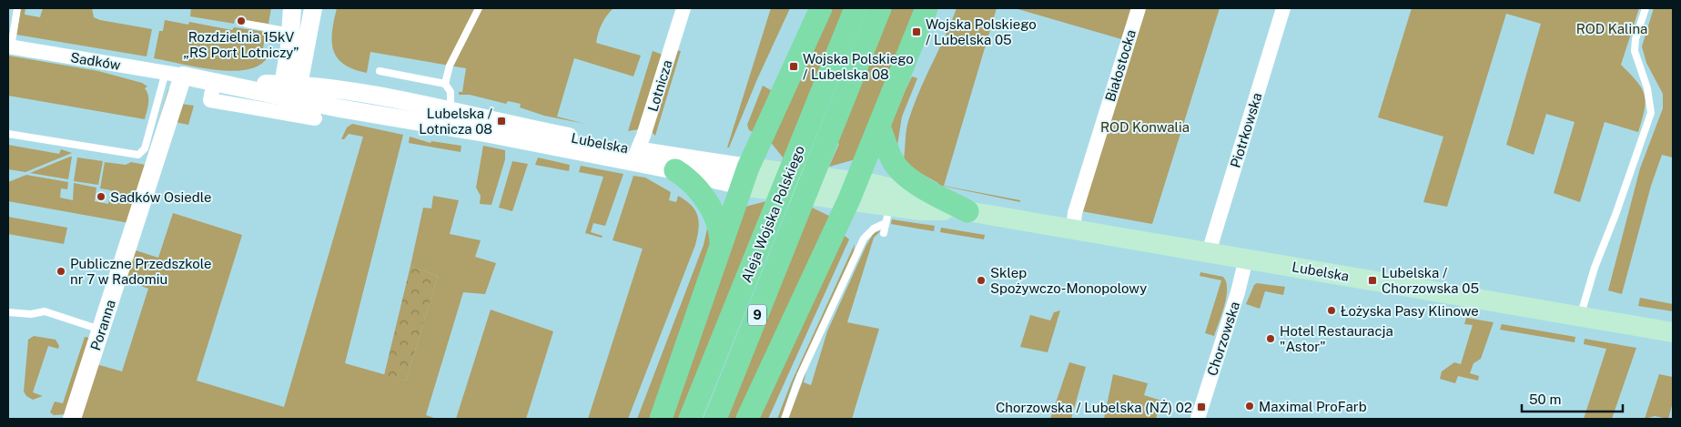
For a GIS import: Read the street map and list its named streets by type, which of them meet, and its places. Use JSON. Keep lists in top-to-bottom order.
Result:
{
  "streets": {
    "main road": ["Lubelska", "Aleja Wojska Polskiego", "9"],
    "street": [
      "Sadków",
      "Białostocka",
      "Lotnicza",
      "Piotrkowska",
      "Poranna",
      "Chorzowska"
    ]
  },
  "crossings": [
    ["Sadków", "Lubelska"],
    ["Sadków", "Poranna"],
    ["Białostocka", "Lubelska"],
    ["Lotnicza", "Lubelska"],
    ["Piotrkowska", "Lubelska"],
    ["Lubelska", "Poranna"],
    ["Lubelska", "Chorzowska"]
  ],
  "parks": ["ROD Kalina", "ROD Konwalia"],
  "places": {
    "other": [
      "Rozdzielnia 15kV „RS Port Lotniczy”",
      "Sadków Osiedle",
      "Publiczne Przedszkole nr 7 w Radomiu",
      "Sklep Spożywczo-Monopolowy",
      "Łożyska Pasy Klinowe",
      "Hotel Restauracja \"Astor\"",
      "Maximal ProFarb"
    ],
    "transit": [
      "Wojska Polskiego / Lubelska 05",
      "Wojska Polskiego / Lubelska 08",
      "Lubelska / Lotnicza 08",
      "Lubelska / Chorzowska 05",
      "Chorzowska / Lubelska (NŻ) 02"
    ]
  },
  "scale_bar": "50 m"
}
